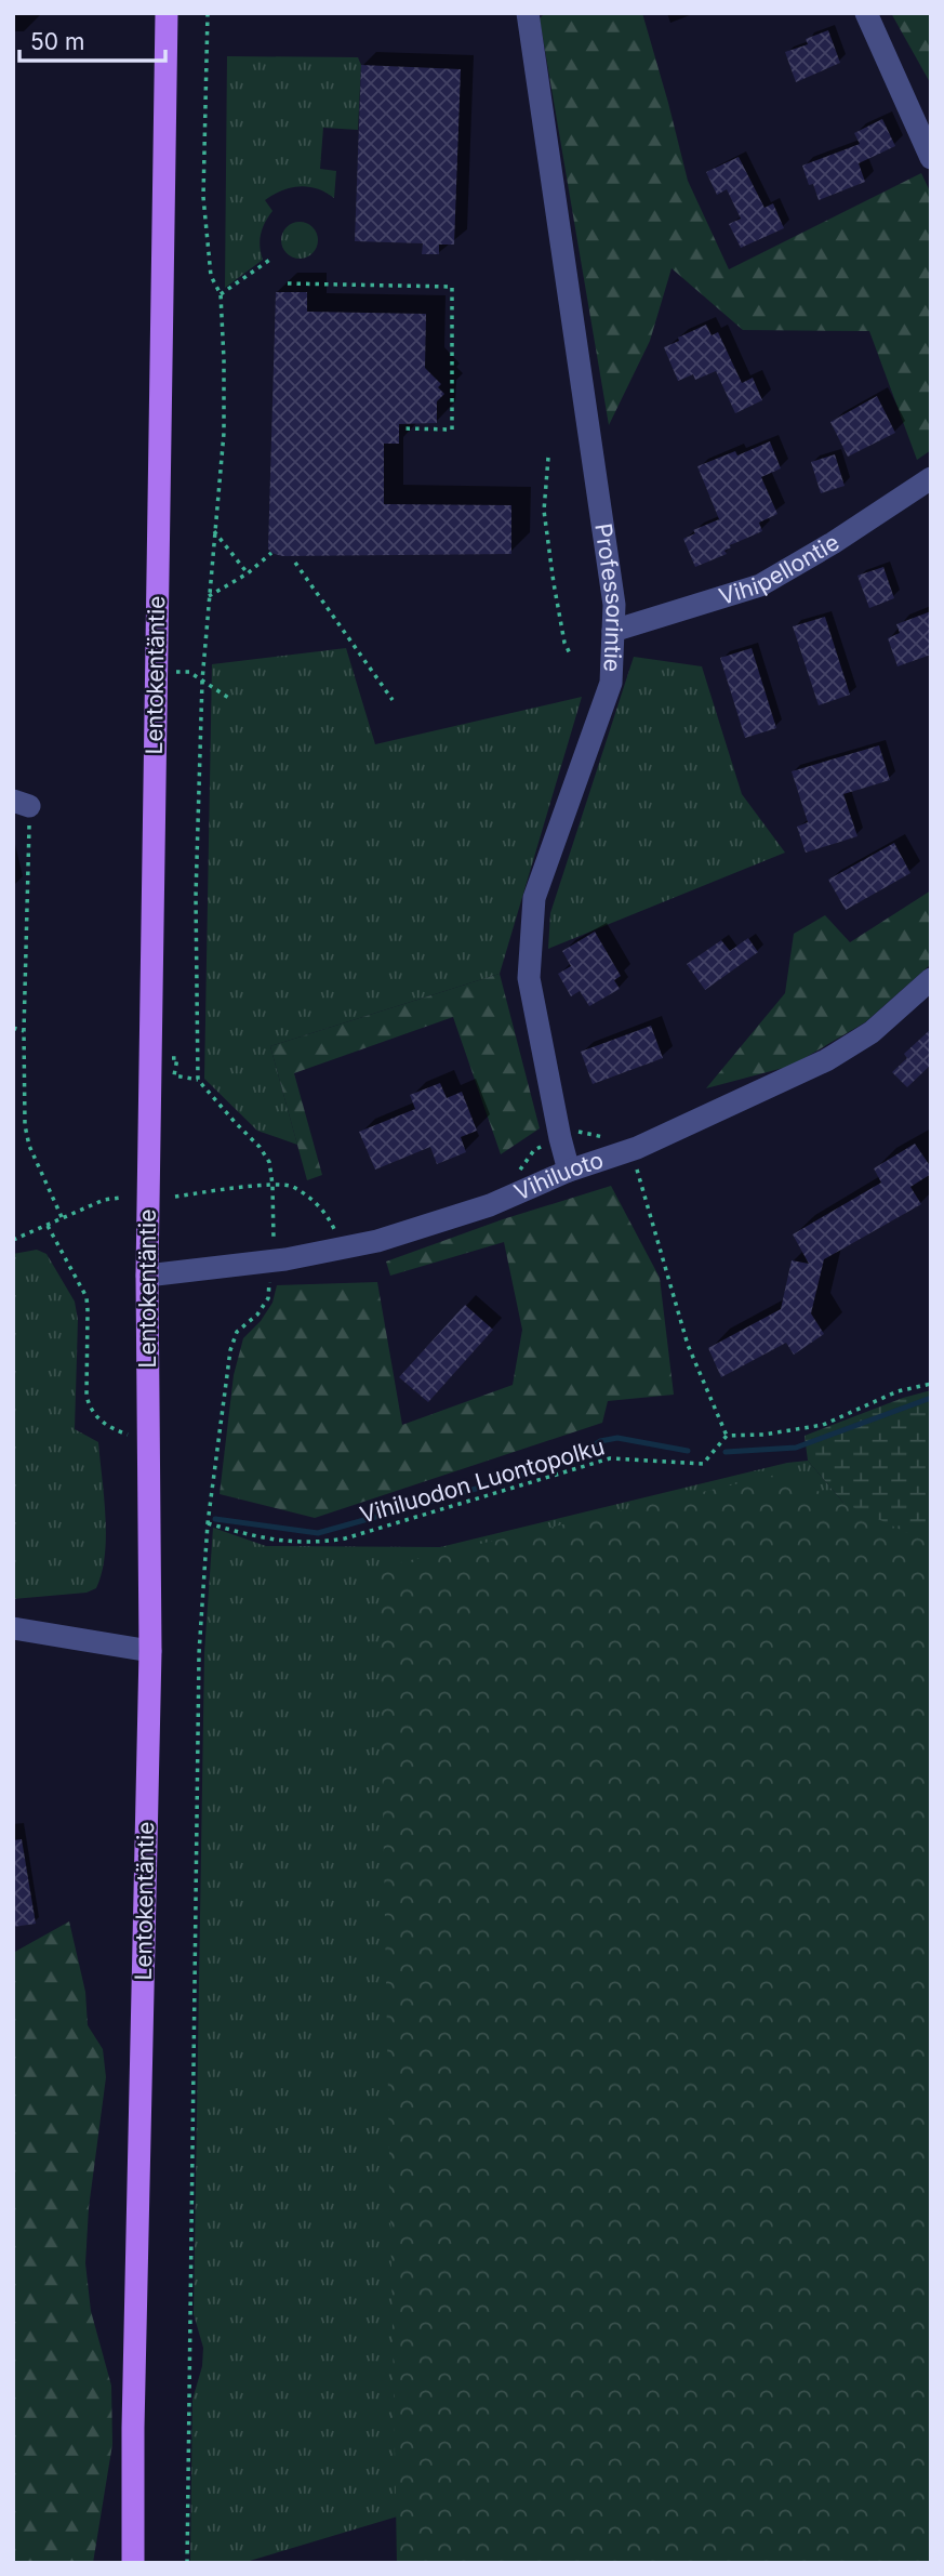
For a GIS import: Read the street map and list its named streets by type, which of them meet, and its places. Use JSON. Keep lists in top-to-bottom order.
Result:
{
  "streets": {
    "main road": ["Lentokentäntie"],
    "street": ["Vihipellontie", "Professorintie", "Vihiluoto"],
    "path": ["Vihiluodon Luontopolku"]
  },
  "crossings": [
    ["Vihipellontie", "Professorintie"],
    ["Professorintie", "Vihiluoto"],
    ["Lentokentäntie", "Vihiluoto"]
  ],
  "scale_bar": "50 m"
}
